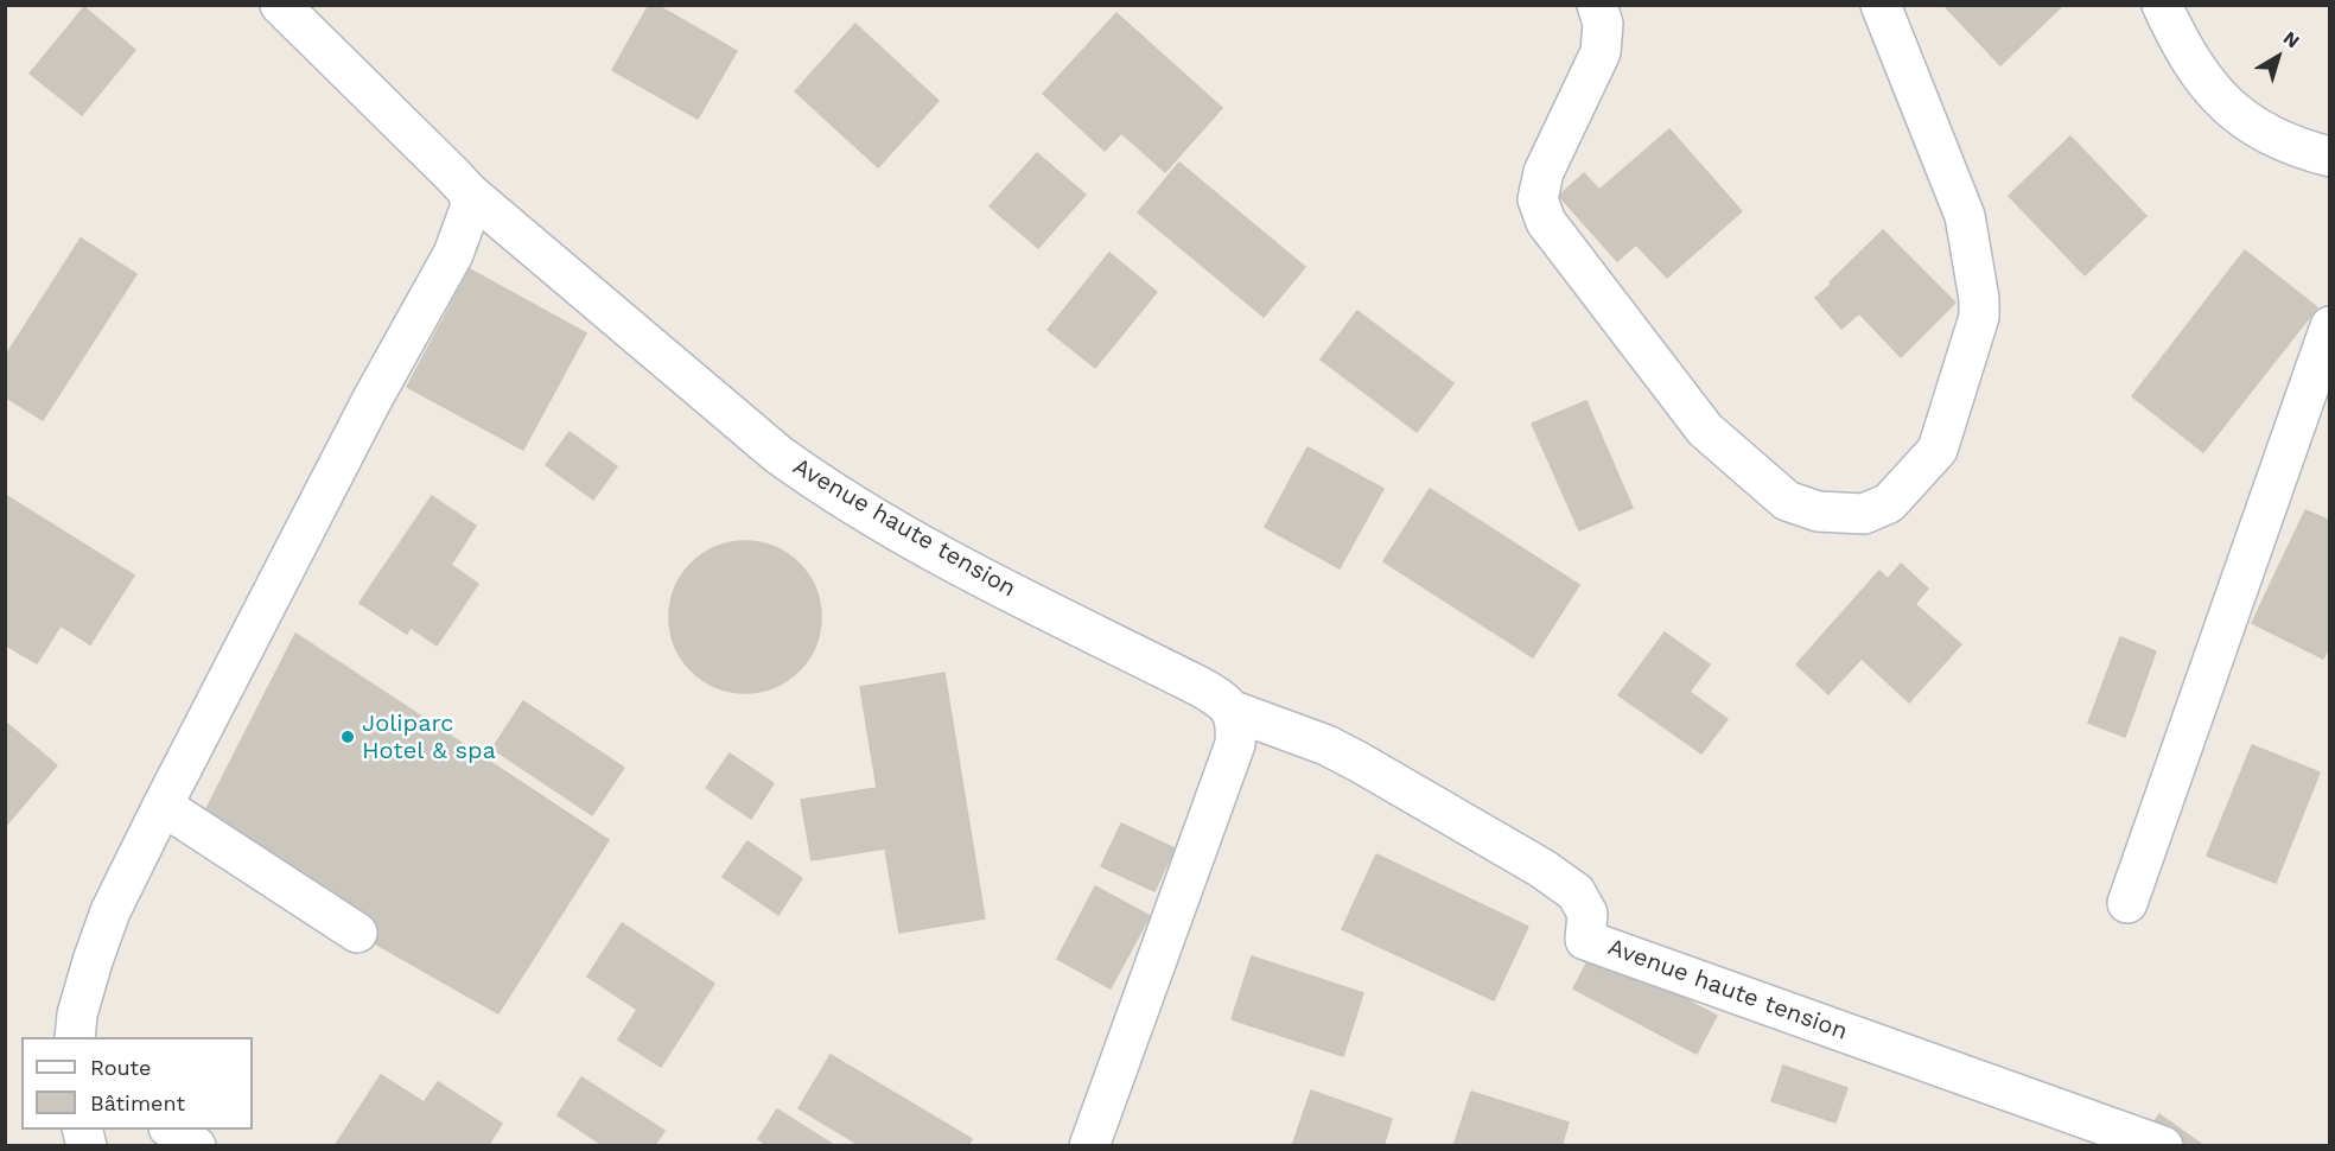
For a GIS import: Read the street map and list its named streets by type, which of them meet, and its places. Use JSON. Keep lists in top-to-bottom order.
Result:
{
  "streets": {
    "street": ["Avenue haute tension"]
  },
  "places": ["Joliparc Hotel & spa"],
  "legend": ["Route", "Bâtiment"],
  "north": "top right"
}
